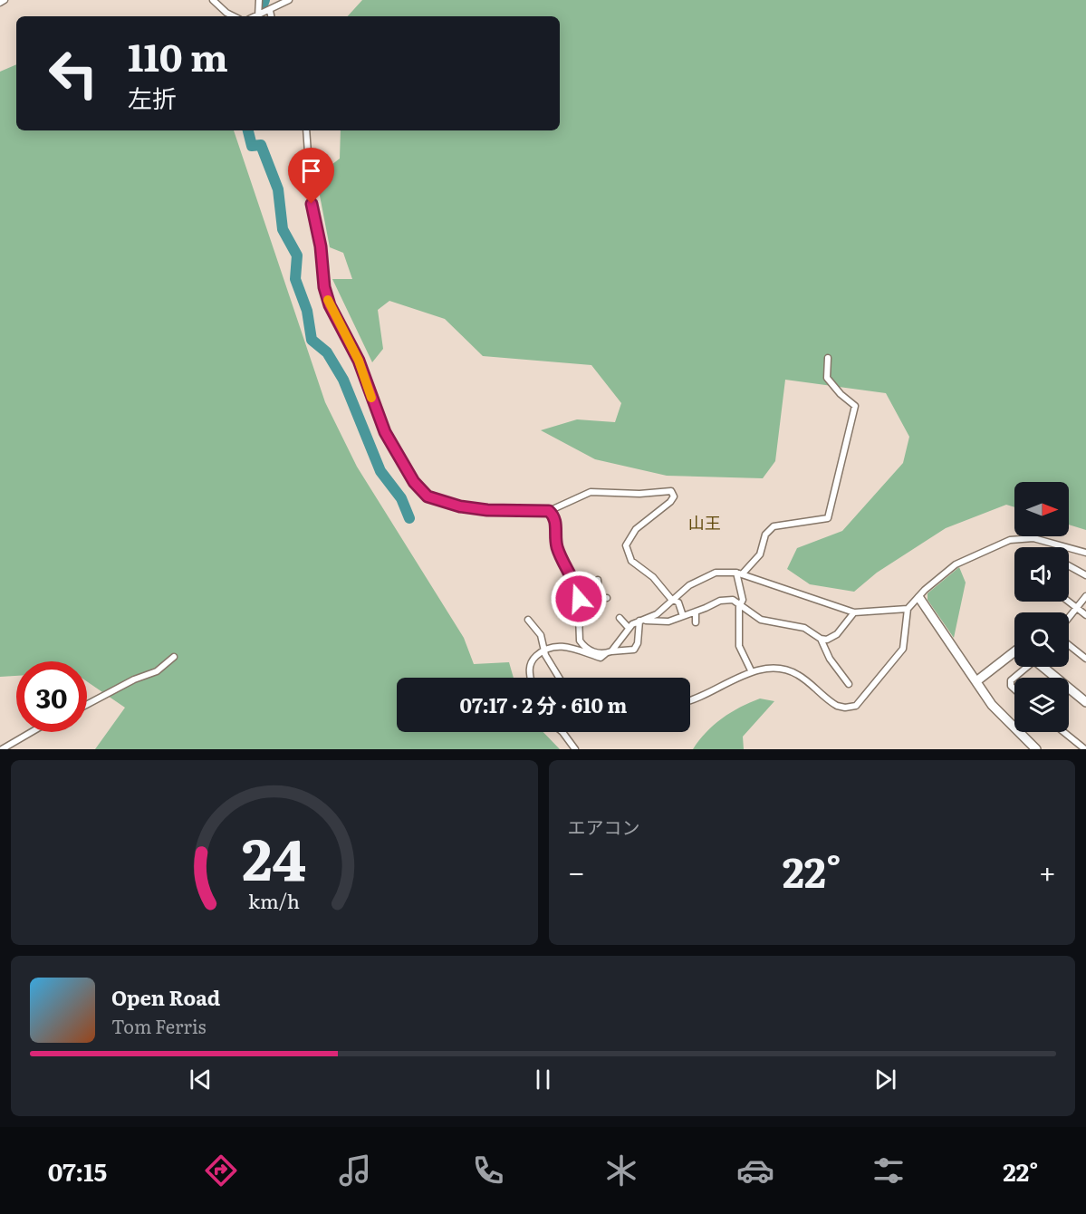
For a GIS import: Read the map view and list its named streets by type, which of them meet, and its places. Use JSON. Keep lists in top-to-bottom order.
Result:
{
  "districts": ["山王"],
  "north": "right",
  "page": {
    "turn": ["110 m", "左折"],
    "limit": "30",
    "trip": "07:17 · 2 分 · 610 m",
    "tile": "エアコン",
    "heat": ["−", "22°", "+"],
    "song": ["Open Road", "Tom Ferris"],
    "tabs": ["07:15", "22°"],
    "gauge": ["24", "km/h"]
  }
}
